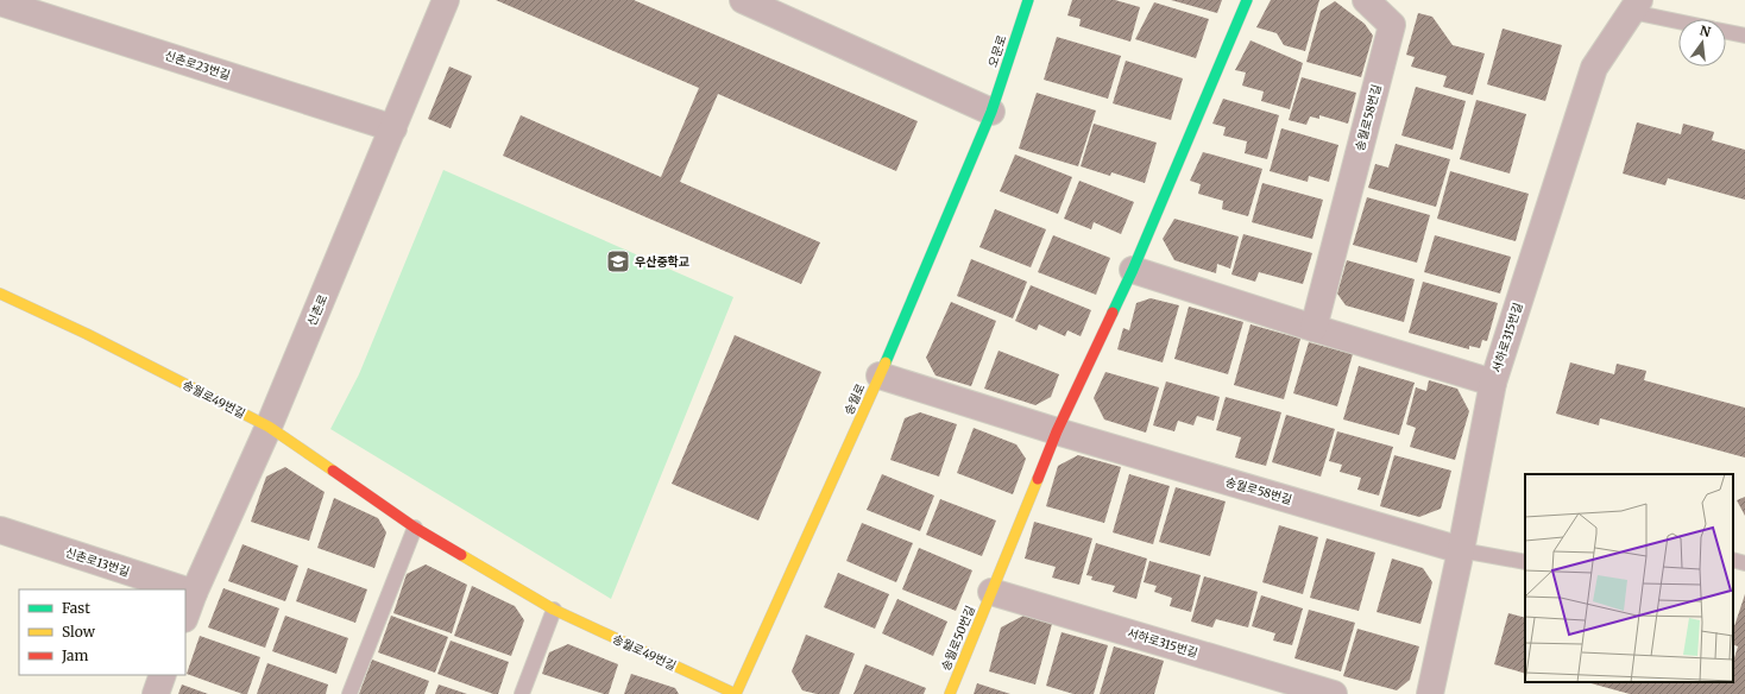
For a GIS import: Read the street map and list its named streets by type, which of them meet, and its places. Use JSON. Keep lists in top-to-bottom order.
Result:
{
  "streets": {
    "street": [
      "오문로",
      "신촌로23번길",
      "송월로58번길",
      "신촌로",
      "서하로315번길",
      "송월로49번길",
      "송월로",
      "신촌로13번길",
      "송월로50번길"
    ]
  },
  "crossings": [
    ["오문로", "송월로"],
    ["신촌로23번길", "신촌로"],
    ["송월로58번길", "서하로315번길"],
    ["송월로58번길", "송월로"],
    ["신촌로", "송월로49번길"],
    ["신촌로", "신촌로13번길"],
    ["서하로315번길", "송월로50번길"],
    ["송월로49번길", "송월로"]
  ],
  "places": {
    "school or university": ["우산중학교"]
  },
  "legend": ["Fast", "Slow", "Jam"],
  "north": "top"
}
